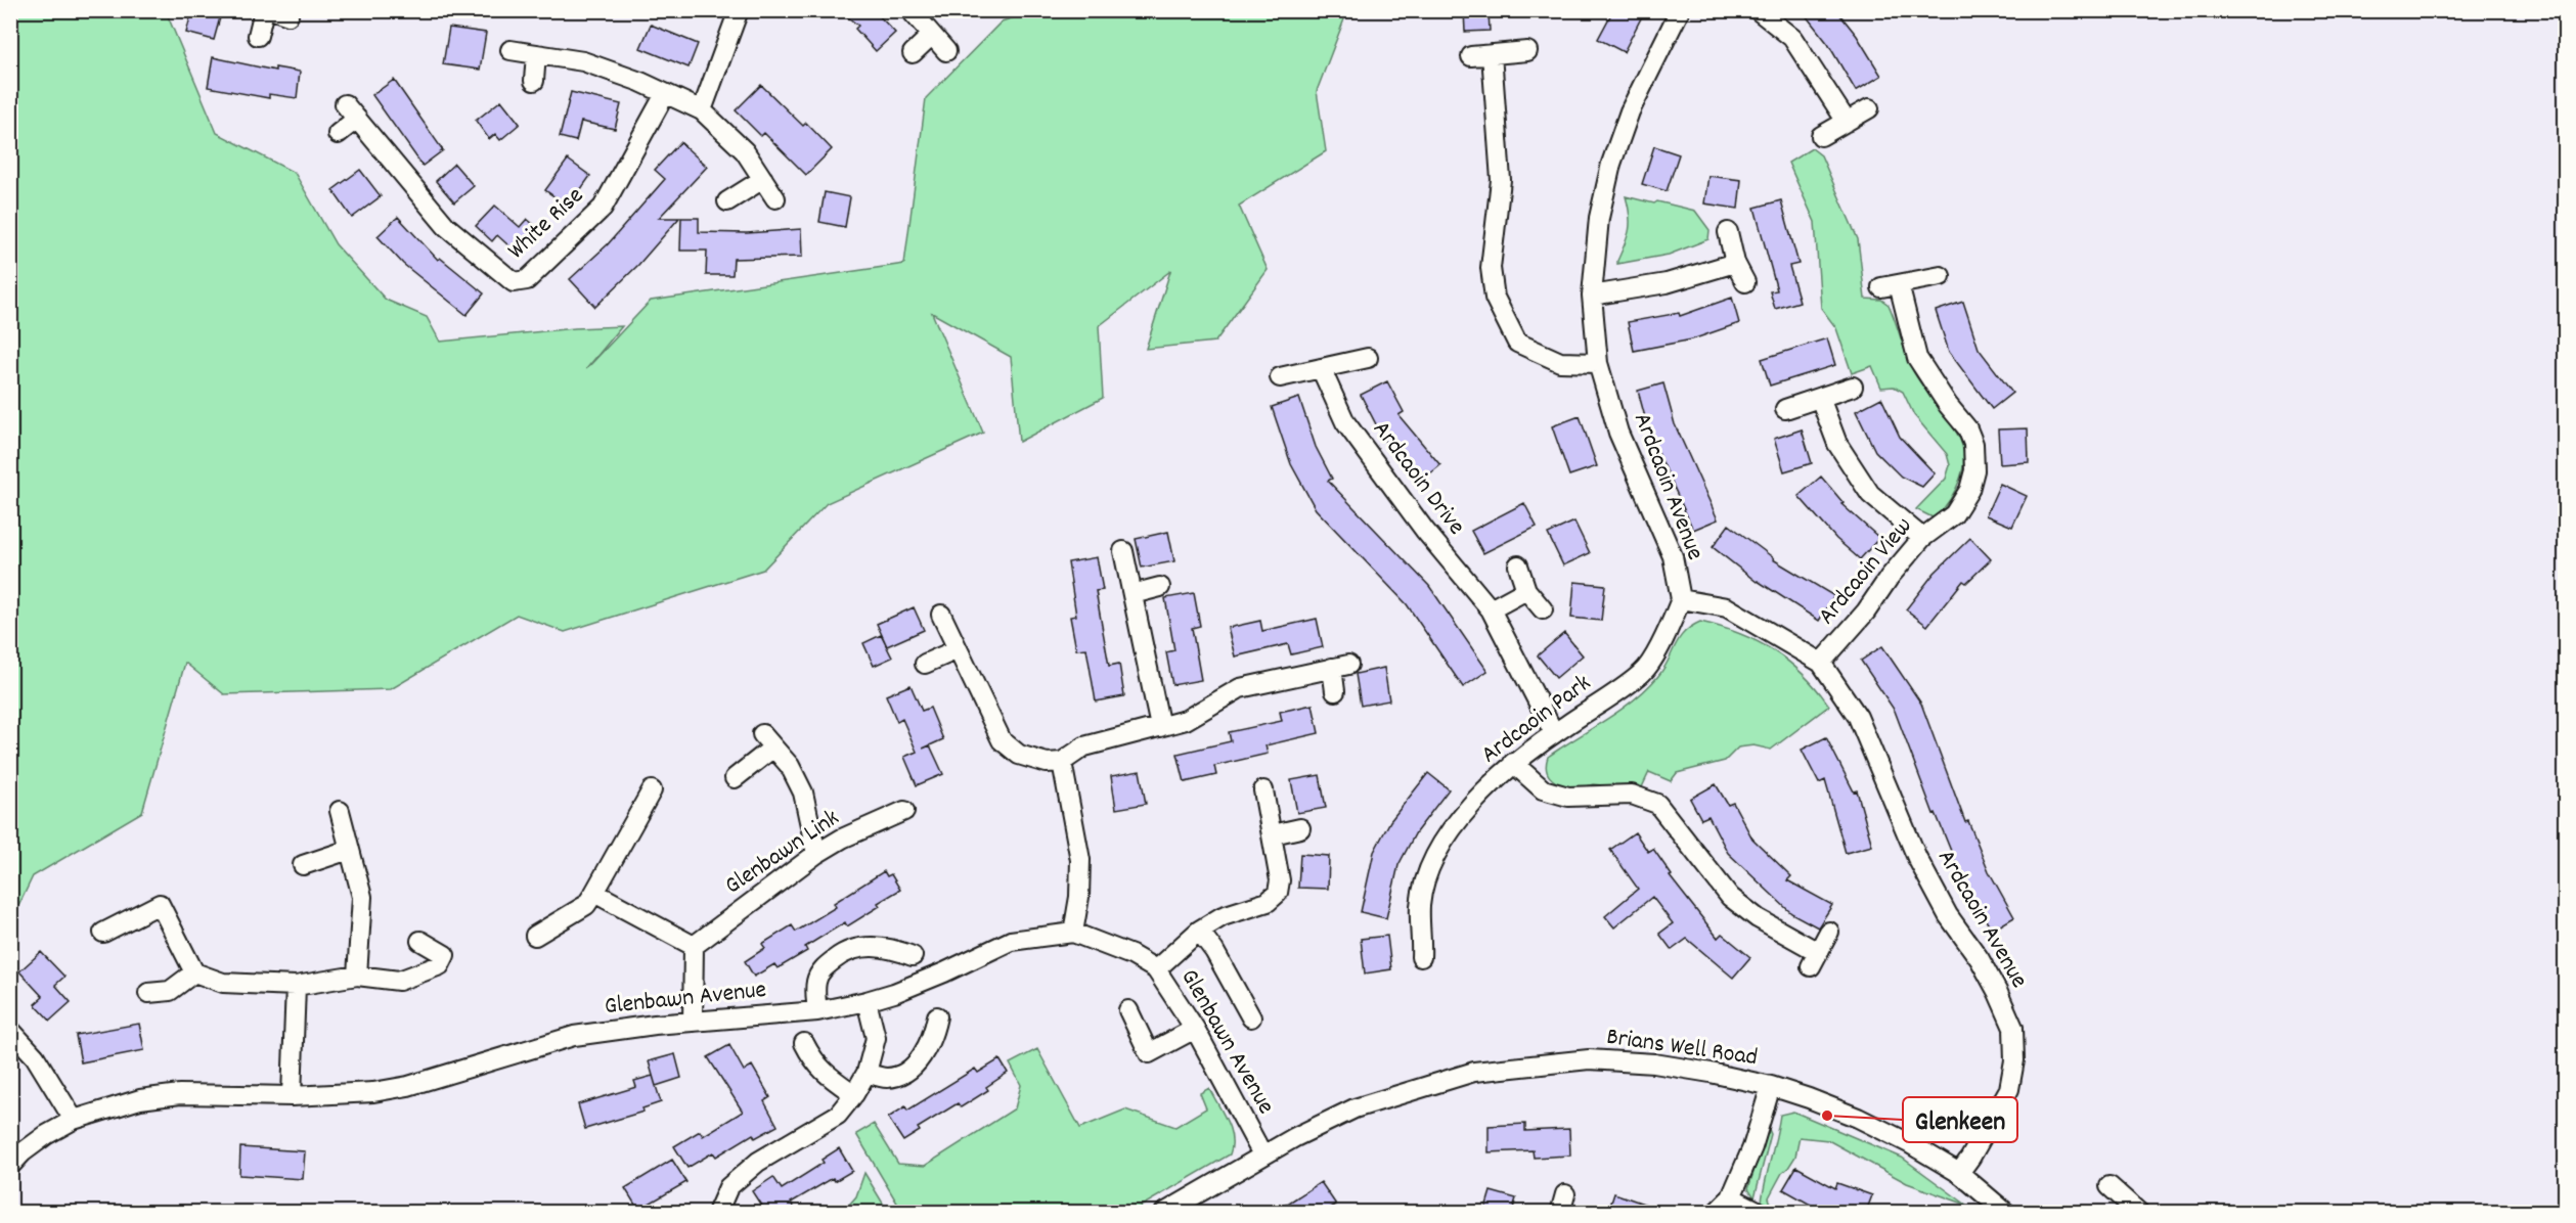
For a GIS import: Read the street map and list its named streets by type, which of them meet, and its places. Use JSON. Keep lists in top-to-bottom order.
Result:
{
  "streets": {
    "street": [
      "White Rise",
      "Ardcaoin Drive",
      "Ardcaoin Avenue",
      "Ardcaoin View",
      "Ardcaoin Park",
      "Glenbawn Link",
      "Glenbawn Avenue",
      "Brians Well Road"
    ]
  },
  "crossings": [
    ["Ardcaoin Drive", "Ardcaoin Park"],
    ["Ardcaoin Avenue", "Ardcaoin View"],
    ["Ardcaoin Avenue", "Ardcaoin Park"],
    ["Ardcaoin Avenue", "Brians Well Road"],
    ["Glenbawn Avenue", "Brians Well Road"]
  ],
  "places": ["Glenkeen"]
}
